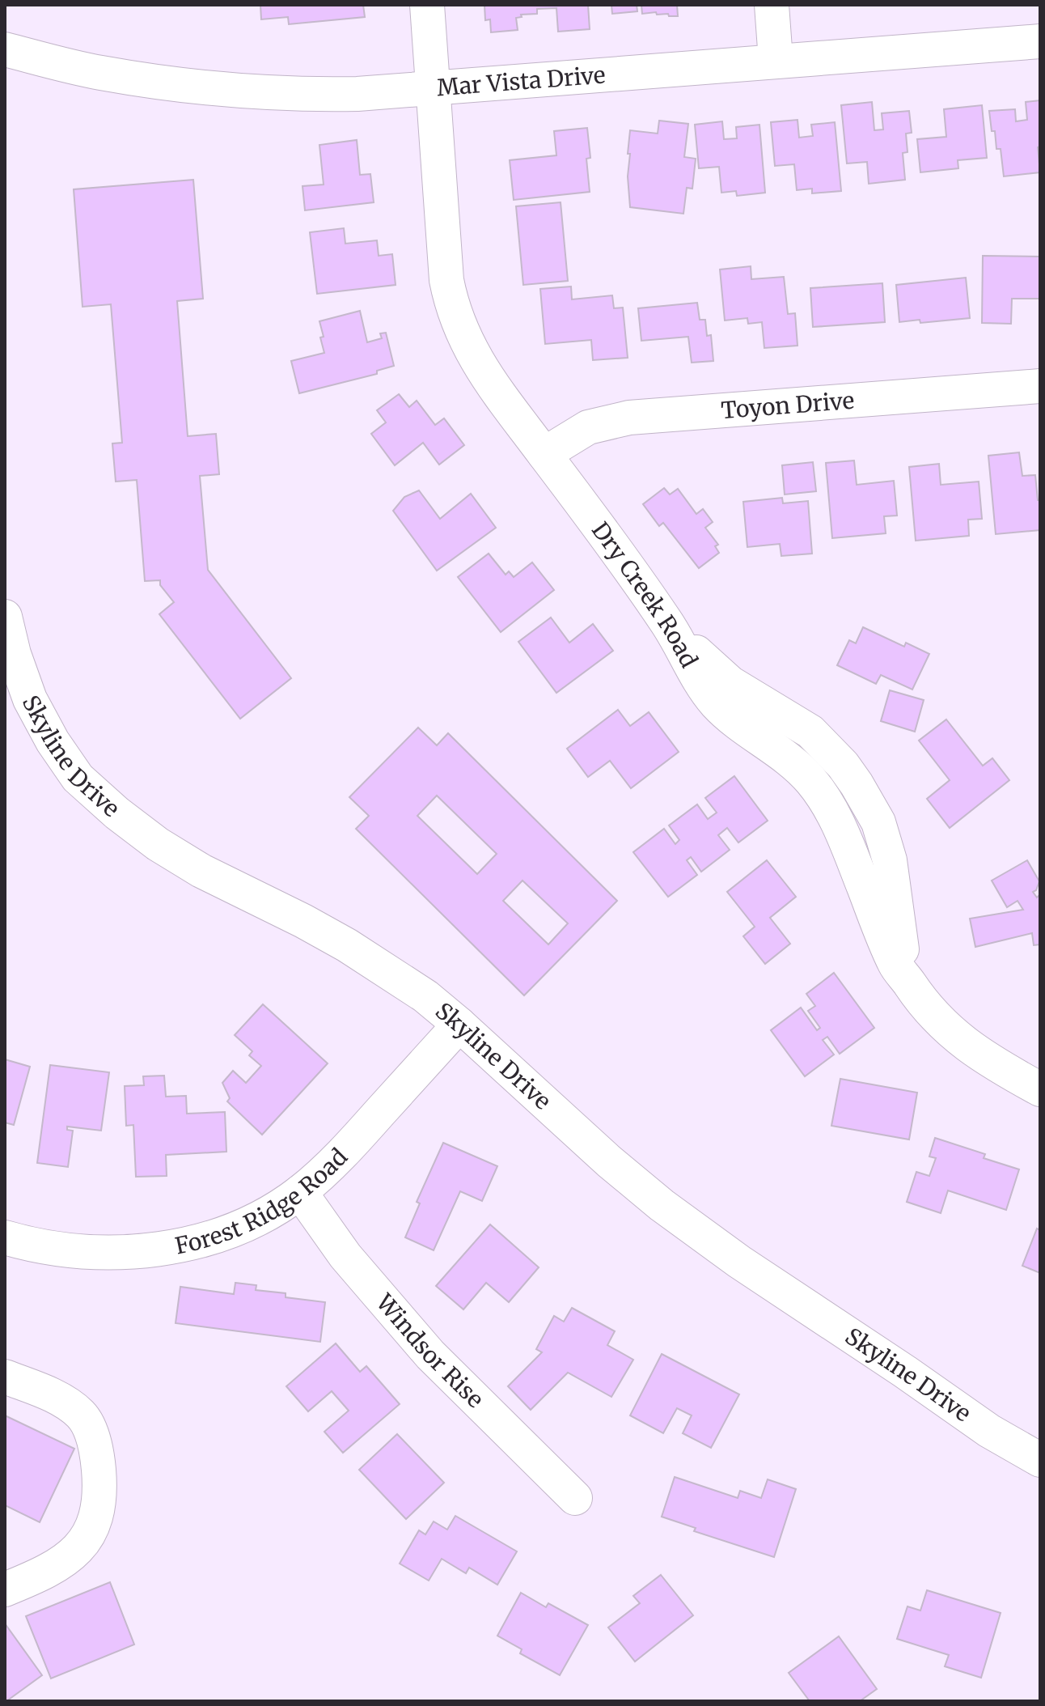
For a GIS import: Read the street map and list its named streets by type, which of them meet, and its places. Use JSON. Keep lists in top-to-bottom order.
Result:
{
  "streets": {
    "street": [
      "Mar Vista Drive",
      "Toyon Drive",
      "Dry Creek Road",
      "Skyline Drive",
      "Forest Ridge Road",
      "Windsor Rise"
    ]
  },
  "crossings": [
    ["Mar Vista Drive", "Dry Creek Road"],
    ["Toyon Drive", "Dry Creek Road"],
    ["Skyline Drive", "Forest Ridge Road"],
    ["Forest Ridge Road", "Windsor Rise"]
  ]
}
